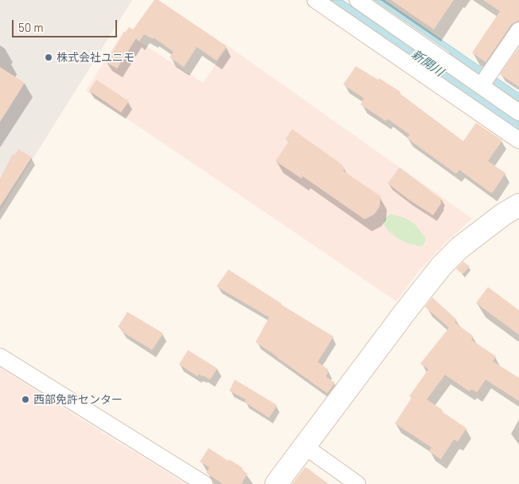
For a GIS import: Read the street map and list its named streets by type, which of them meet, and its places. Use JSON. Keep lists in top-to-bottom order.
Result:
{
  "water": ["新開川"],
  "places": ["株式会社ユニモ", "西部免許センター"],
  "scale_bar": "50 m"
}
